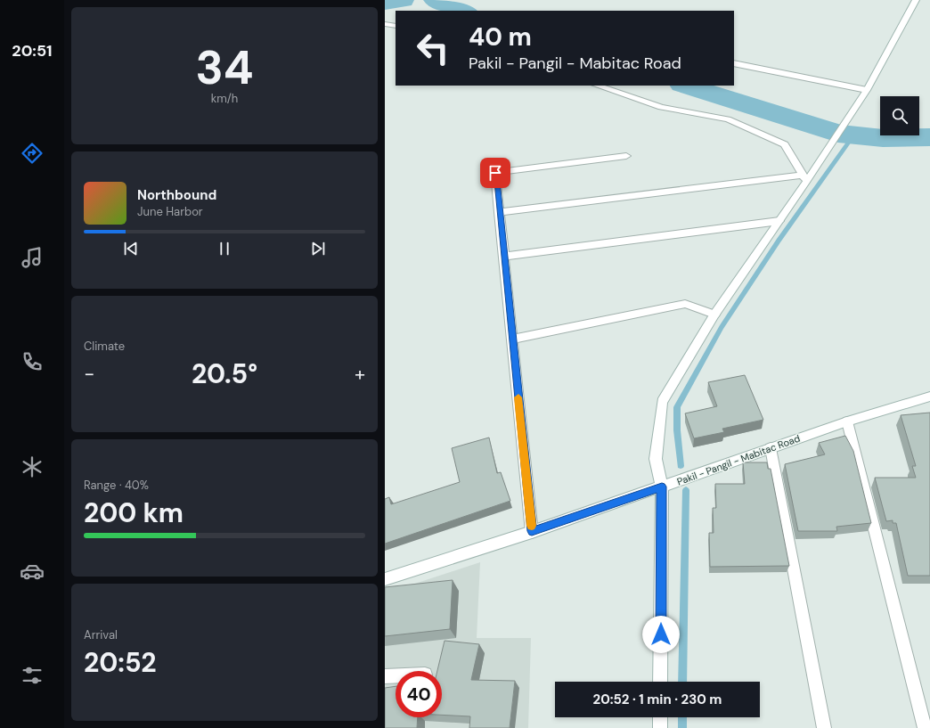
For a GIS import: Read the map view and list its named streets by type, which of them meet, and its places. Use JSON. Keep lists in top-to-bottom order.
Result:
{
  "streets": {
    "street": ["Pakil - Pangil - Mabitac Road"]
  },
  "page": {
    "tabs": "20:51",
    "tile": [
      ["34", "km/h"],
      "Climate",
      ["Range · 40%", "200 km"],
      ["Arrival", "20:52"]
    ],
    "turn": ["40 m", "Pakil - Pangil - Mabitac Road"],
    "song": ["Northbound", "June Harbor"],
    "heat": ["−", "20.5°", "+"],
    "limit": "40",
    "trip": "20:52 · 1 min · 230 m"
  }
}
